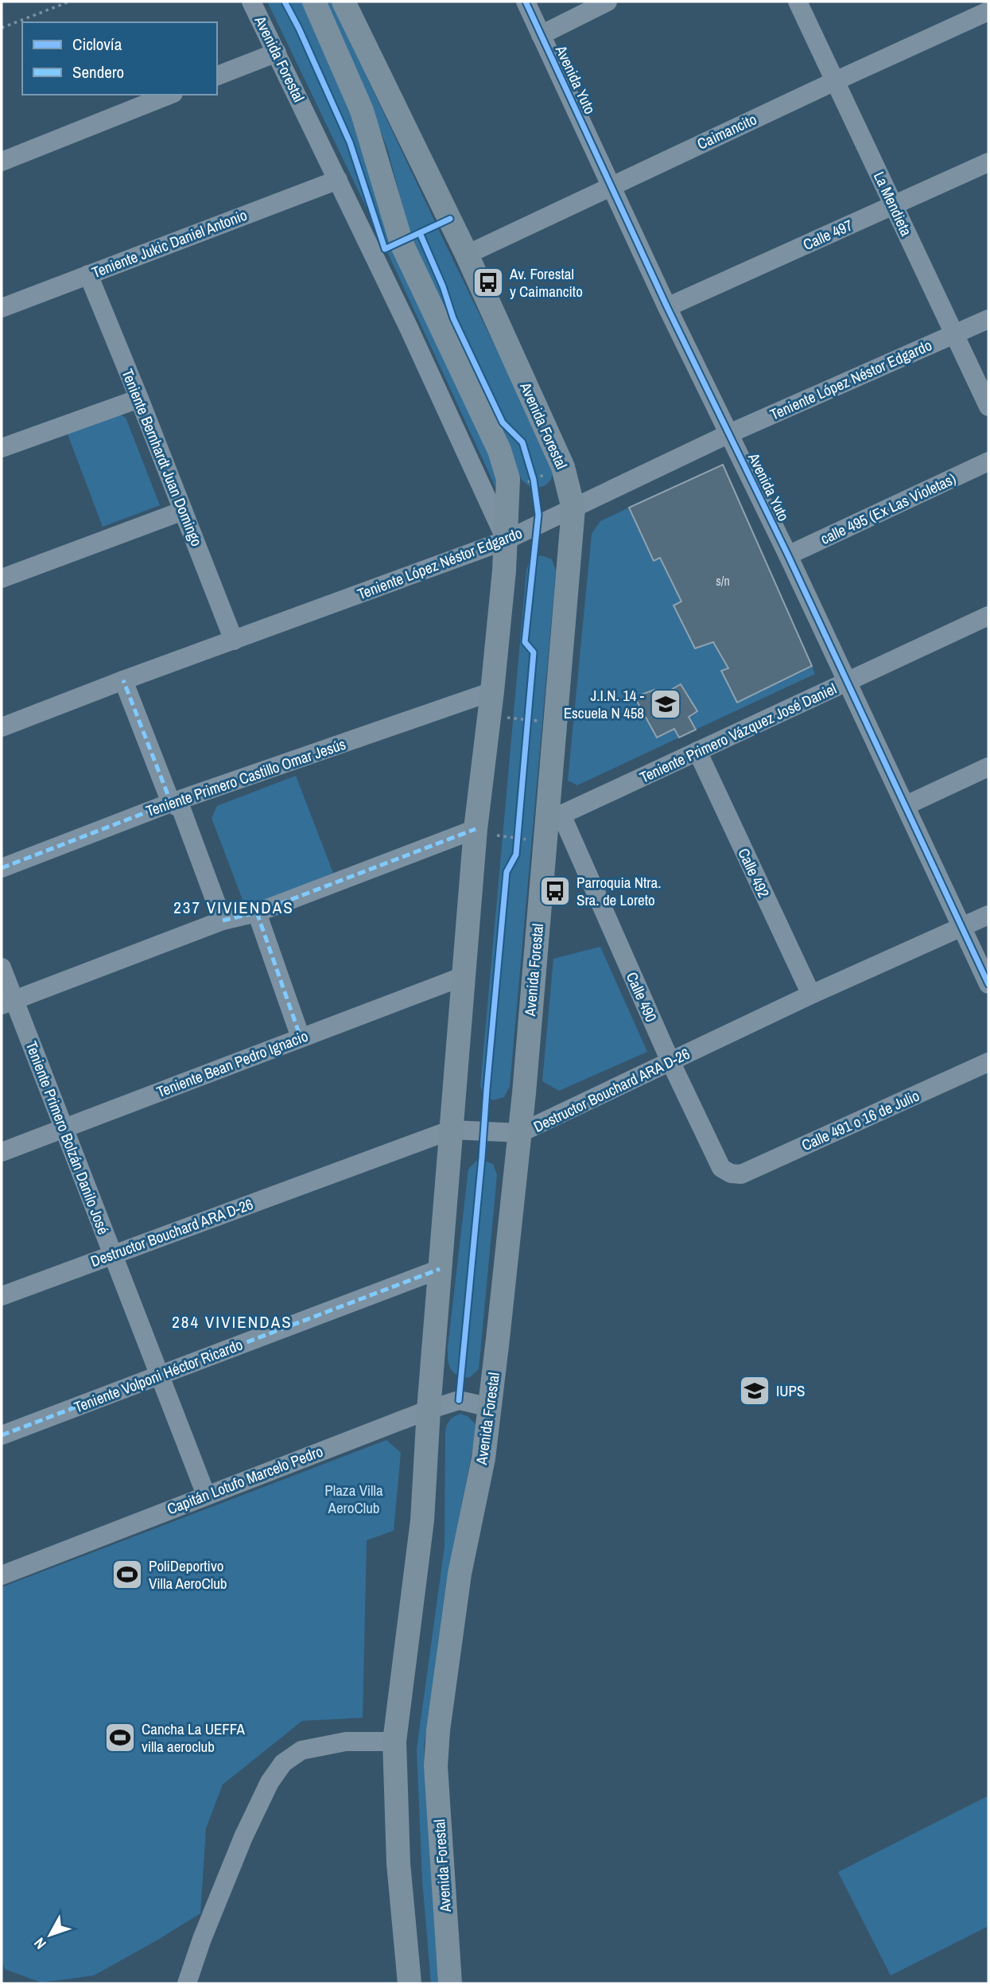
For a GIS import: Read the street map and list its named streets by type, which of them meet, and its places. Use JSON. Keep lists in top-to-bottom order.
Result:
{
  "streets": {
    "main road": ["Avenida Forestal"],
    "street": [
      "Avenida Yuto",
      "Caimancito",
      "La Mendieta",
      "Calle 497",
      "Teniente Jukic Daniel Antonio",
      "Teniente López Néstor Edgardo",
      "Teniente Bernhardt Juan Domingo",
      "calle 495 (Ex Las Violetas)",
      "Teniente Primero Vázquez José Daniel",
      "Teniente Primero Castillo Omar Jesús",
      "Calle 492",
      "Calle 490",
      "Teniente Bean Pedro Ignacio",
      "Destructor Bouchard ARA D-26",
      "Calle 491 o 16 de Julio",
      "Teniente Primero Bolzán Danilo José",
      "Teniente Volponi Héctor Ricardo",
      "Capitán Lotufo Marcelo Pedro"
    ]
  },
  "crossings": [
    ["Avenida Forestal", "Caimancito"],
    ["Avenida Forestal", "Teniente Jukic Daniel Antonio"],
    ["Avenida Forestal", "Teniente López Néstor Edgardo"],
    ["Avenida Forestal", "Teniente Primero Vázquez José Daniel"],
    ["Avenida Forestal", "Calle 490"],
    ["Avenida Forestal", "Destructor Bouchard ARA D-26"],
    ["Avenida Forestal", "Capitán Lotufo Marcelo Pedro"],
    ["Avenida Yuto", "Caimancito"],
    ["Avenida Yuto", "Calle 497"],
    ["Avenida Yuto", "Teniente López Néstor Edgardo"],
    ["Avenida Yuto", "calle 495 (Ex Las Violetas)"],
    ["Avenida Yuto", "Teniente Primero Vázquez José Daniel"],
    ["Avenida Yuto", "Destructor Bouchard ARA D-26"],
    ["Caimancito", "La Mendieta"],
    ["La Mendieta", "Calle 497"],
    ["La Mendieta", "Teniente López Néstor Edgardo"],
    ["Teniente Jukic Daniel Antonio", "Teniente Bernhardt Juan Domingo"],
    ["Teniente López Néstor Edgardo", "Teniente Bernhardt Juan Domingo"],
    ["Teniente Primero Vázquez José Daniel", "Calle 492"],
    ["Teniente Primero Vázquez José Daniel", "Calle 490"],
    ["Calle 492", "Destructor Bouchard ARA D-26"],
    ["Calle 490", "Destructor Bouchard ARA D-26"],
    ["Calle 490", "Calle 491 o 16 de Julio"],
    ["Teniente Bean Pedro Ignacio", "Teniente Primero Bolzán Danilo José"],
    ["Destructor Bouchard ARA D-26", "Teniente Primero Bolzán Danilo José"],
    ["Teniente Primero Bolzán Danilo José", "Teniente Volponi Héctor Ricardo"],
    ["Teniente Primero Bolzán Danilo José", "Capitán Lotufo Marcelo Pedro"]
  ],
  "districts": ["237 VIVIENDAS", "284 VIVIENDAS"],
  "parks": ["Plaza Villa AeroClub"],
  "places": {
    "bus stop": ["Av. Forestal y Caimancito", "Parroquia Ntra. Sra. de Loreto"],
    "school or university": ["J.I.N. 14 - Escuela N 458", "IUPS"],
    "sports": ["PoliDeportivo Villa AeroClub", "Cancha La UEFFA villa aeroclub"]
  },
  "house_numbers": ["s/n"],
  "legend": ["Ciclovía", "Sendero"],
  "north": "bottom left"
}
